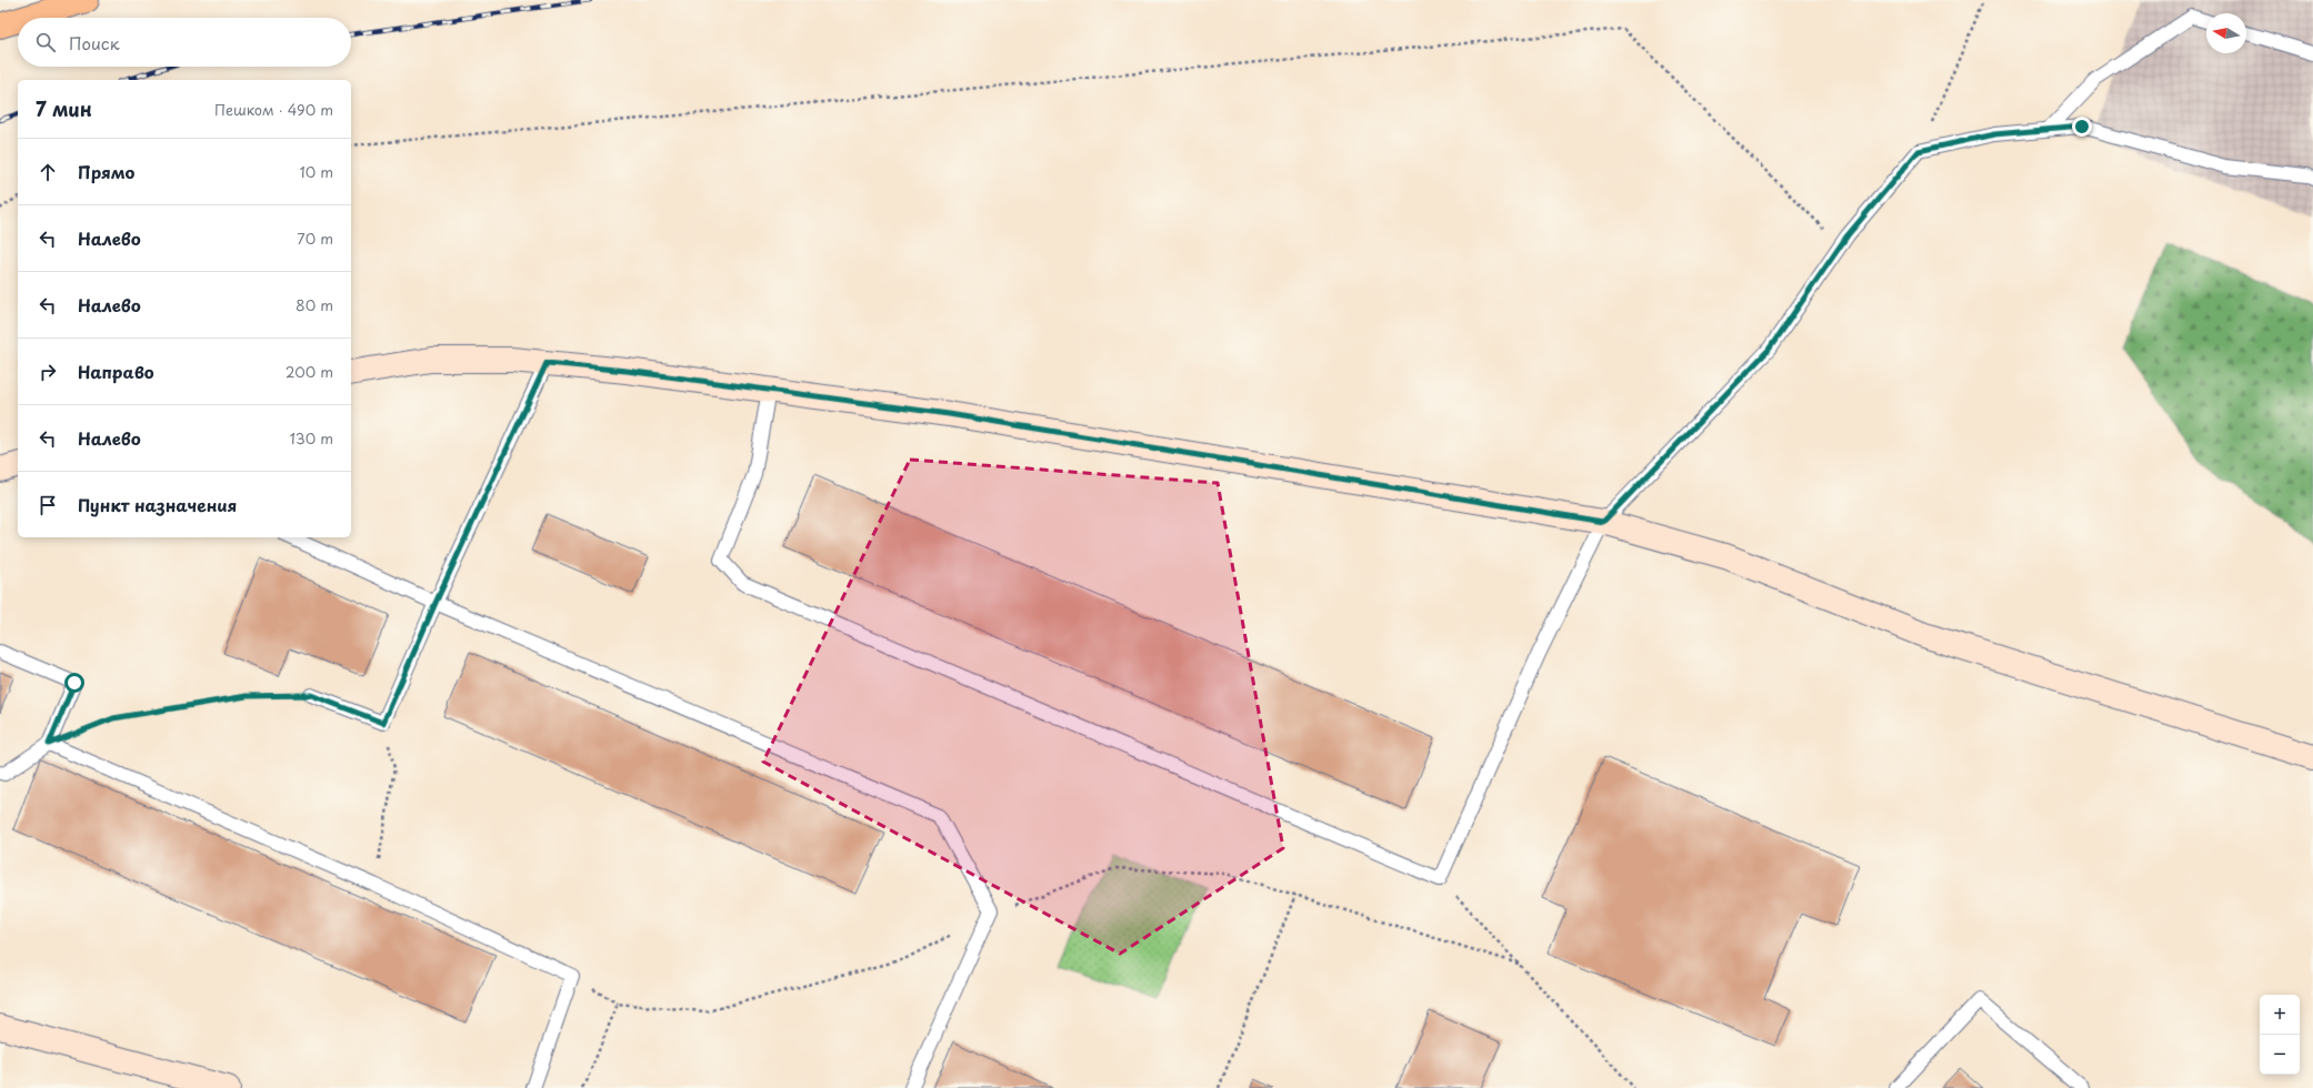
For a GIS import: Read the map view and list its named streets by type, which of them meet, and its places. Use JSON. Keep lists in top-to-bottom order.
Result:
{
  "north": "left",
  "page": {
    "search": "Поиск",
    "heading": ["7 мин", "Пешком · 490 m"],
    "list": [
      ["Прямо", "10 m"],
      ["Налево", "70 m"],
      ["Налево", "80 m"],
      ["Направо", "200 m"],
      ["Налево", "130 m"],
      "Пункт назначения"
    ],
    "map_buttons": ["+", "−"]
  }
}
